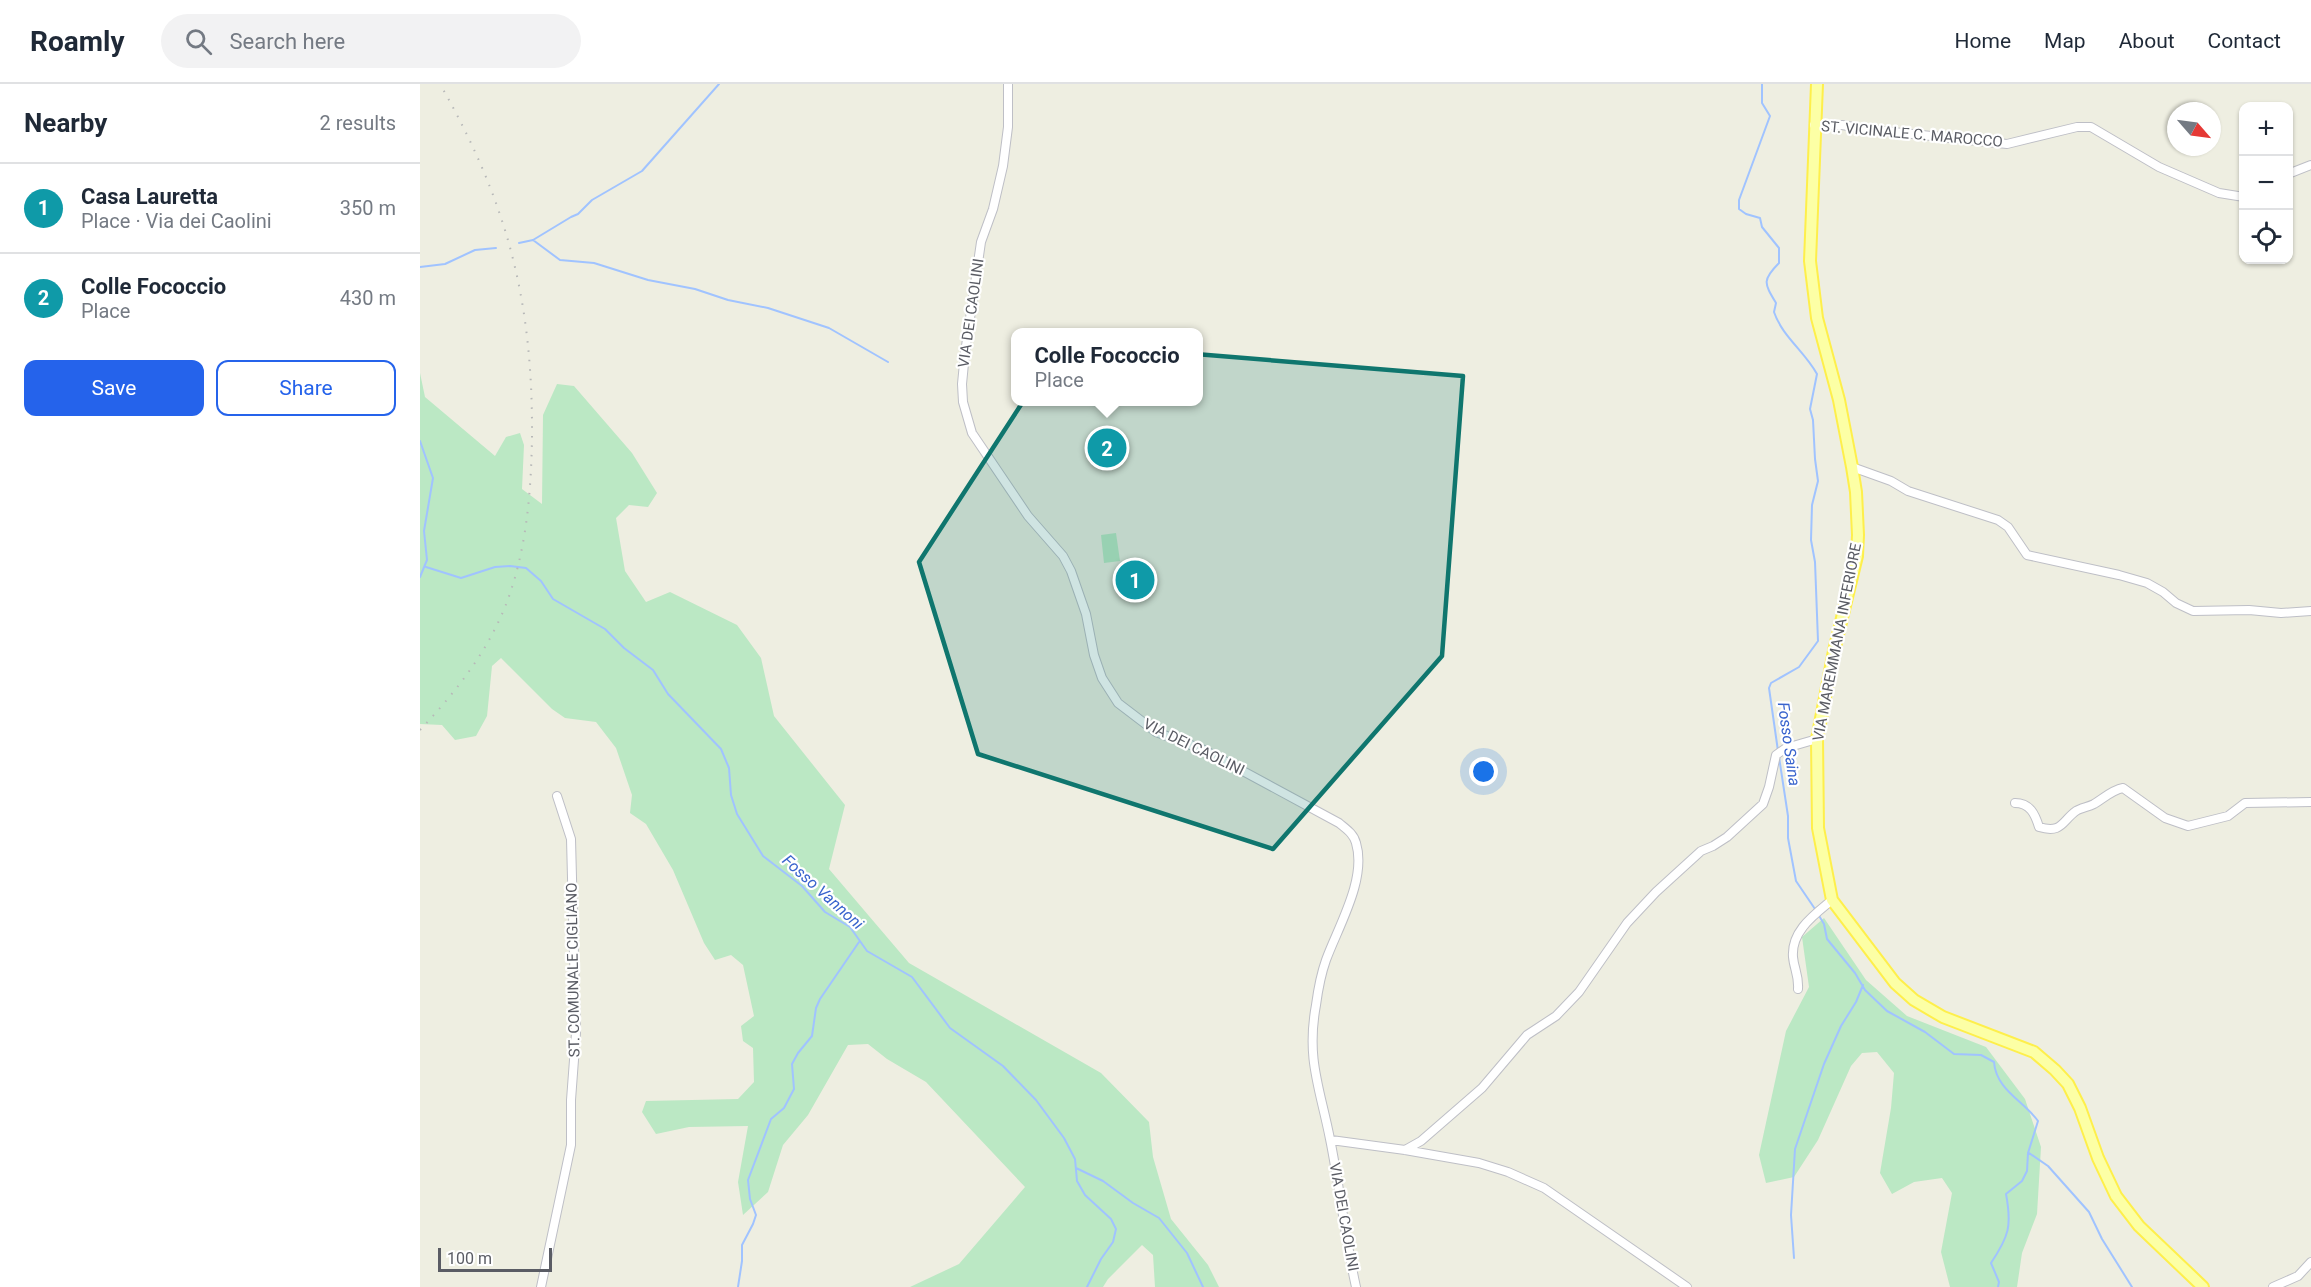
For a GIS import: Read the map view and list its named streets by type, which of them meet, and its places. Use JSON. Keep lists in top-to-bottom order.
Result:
{
  "streets": {
    "main road": ["VIA MAREMMANA INFERIORE"],
    "street": ["ST. VICINALE C. MAROCCO", "VIA DEI CAOLINI", "ST. COMUNALE CIGLIANO"]
  },
  "crossings": [
    ["ST. VICINALE C. MAROCCO", "VIA MAREMMANA INFERIORE"]
  ],
  "water": ["Fosso Saina", "Fosso Vannoni"],
  "scale_bar": "100 m",
  "north": "bottom right",
  "page": {
    "header": "Roamly",
    "search": "Search here",
    "nav": [
      "Home",
      "Map",
      "About",
      "Contact"
    ],
    "heading": ["Nearby", "2 results"],
    "map_buttons": ["+", "−"],
    "list": [
      {
        "mark": "1",
        "name": "Casa Lauretta",
        "note": "Place · Via dei Caolini",
        "value": "350 m"
      },
      {
        "mark": "2",
        "name": "Colle Fococcio",
        "note": "Place",
        "value": "430 m"
      }
    ],
    "popup": ["Colle Fococcio", "Place"],
    "buttons": ["Save", "Share"],
    "pins": ["2", "1"],
    "scale": "100 m"
  }
}
